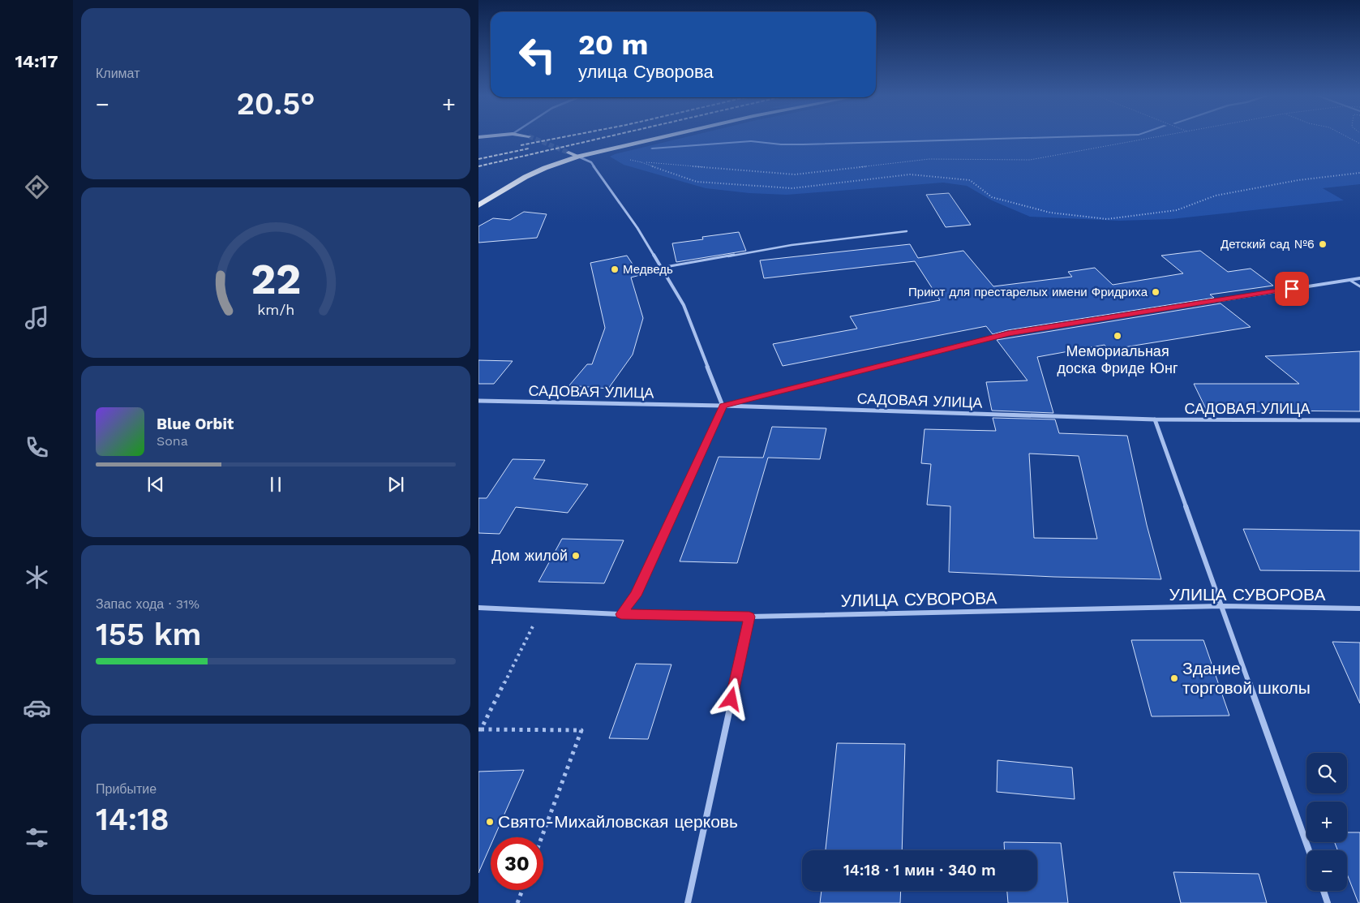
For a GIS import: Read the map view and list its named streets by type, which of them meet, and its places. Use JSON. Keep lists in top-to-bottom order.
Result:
{
  "streets": {
    "street": ["САДОВАЯ УЛИЦА", "УЛИЦА СУВОРОВА"]
  },
  "places": [
    "Детский сад №6",
    "Медведь",
    "Приют для престарелых имени Фридриха",
    "Мемориальная доска Фриде Юнг",
    "Дом жилой",
    "Здание торговой школы",
    "Свято-Михайловская церковь"
  ],
  "page": {
    "tabs": "14:17",
    "tile": [
      "Климат",
      ["Запас хода · 31%", "155 km"],
      ["Прибытие", "14:18"]
    ],
    "turn": ["20 m", "улица Суворова"],
    "heat": ["−", "20.5°", "+"],
    "song": ["Blue Orbit", "Sona"],
    "map_buttons": ["+", "−"],
    "limit": "30",
    "trip": "14:18 · 1 мин · 340 m",
    "gauge": ["22", "km/h"]
  }
}
